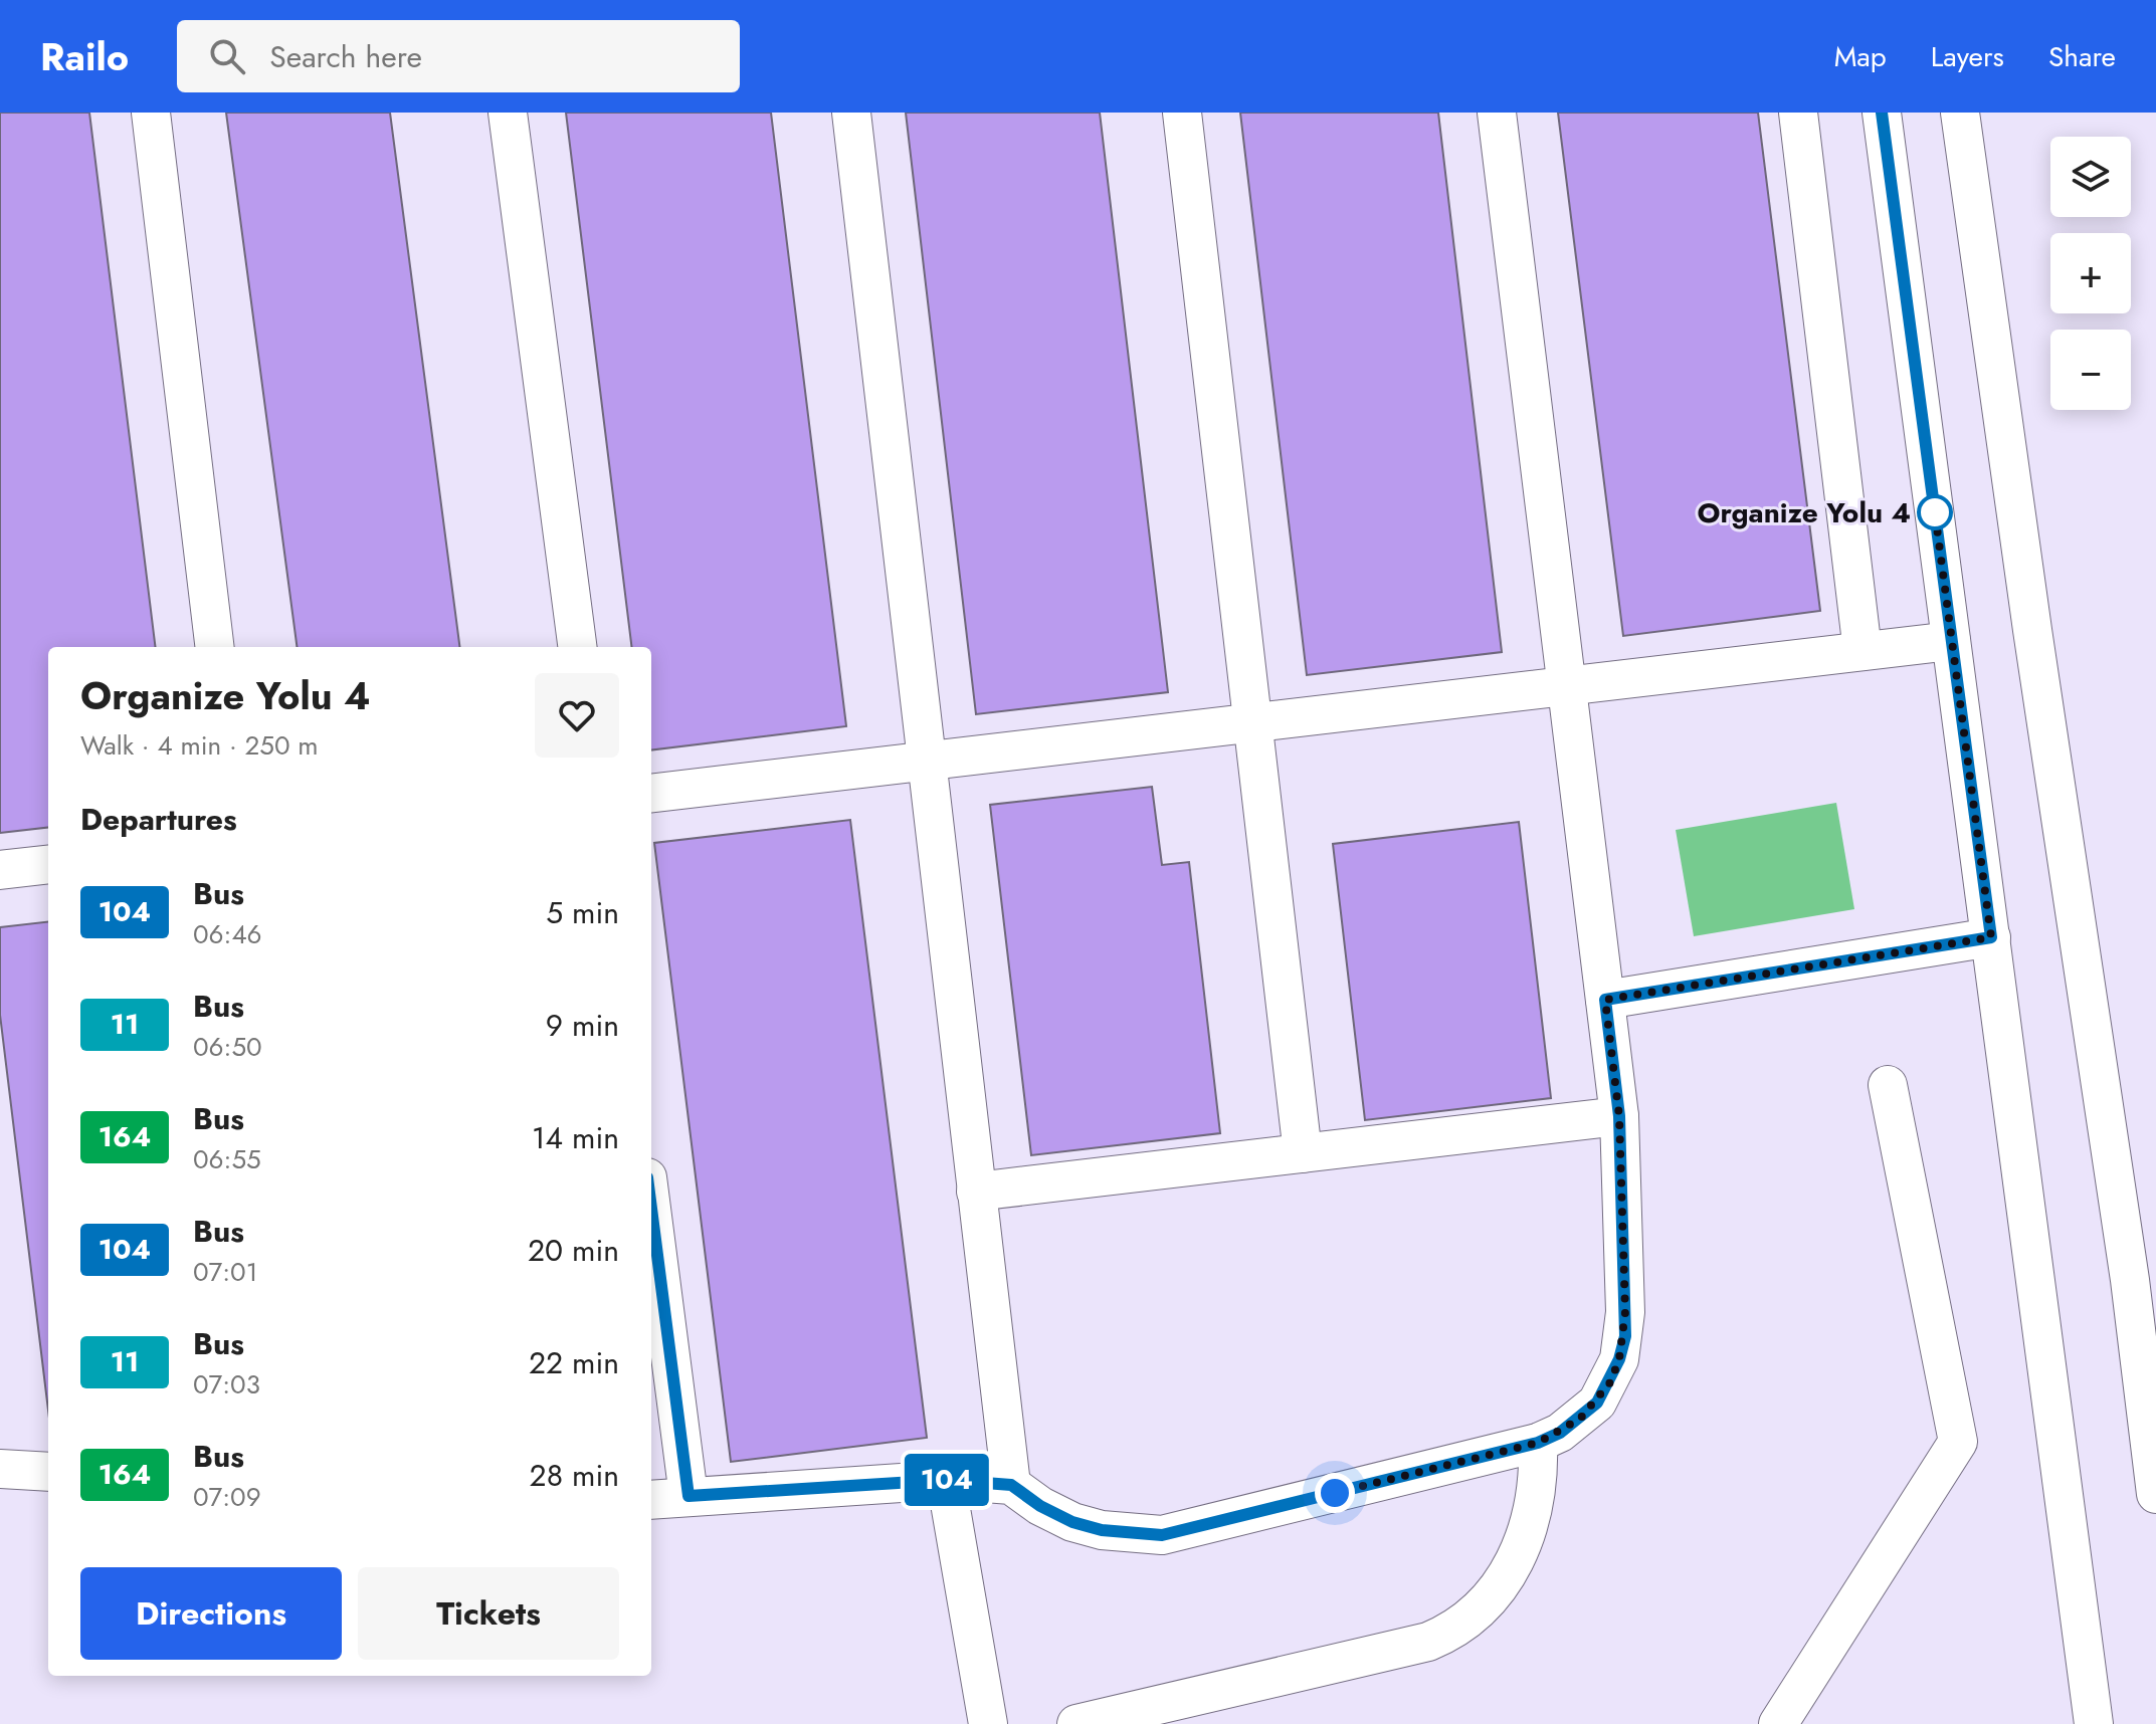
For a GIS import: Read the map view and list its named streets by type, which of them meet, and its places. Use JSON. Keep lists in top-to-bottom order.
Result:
{
  "places": ["Organize Yolu 4"],
  "lines": ["bus line 104"],
  "page": {
    "header": "Railo",
    "search": "Search here",
    "nav": ["Map", "Layers", "Share"],
    "on_map": "104",
    "map_buttons": ["+", "−"],
    "heading": [
      ["Organize Yolu 4", "Walk · 4 min · 250 m"],
      "Departures"
    ],
    "list": [
      {
        "mark": "104",
        "name": "Bus",
        "note": "06:46",
        "value": "5 min"
      },
      {
        "mark": "11",
        "name": "Bus",
        "note": "06:50",
        "value": "9 min"
      },
      {
        "mark": "164",
        "name": "Bus",
        "note": "06:55",
        "value": "14 min"
      },
      {
        "mark": "104",
        "name": "Bus",
        "note": "07:01",
        "value": "20 min"
      },
      {
        "mark": "11",
        "name": "Bus",
        "note": "07:03",
        "value": "22 min"
      },
      {
        "mark": "164",
        "name": "Bus",
        "note": "07:09",
        "value": "28 min"
      }
    ],
    "buttons": ["Directions", "Tickets"]
  }
}
